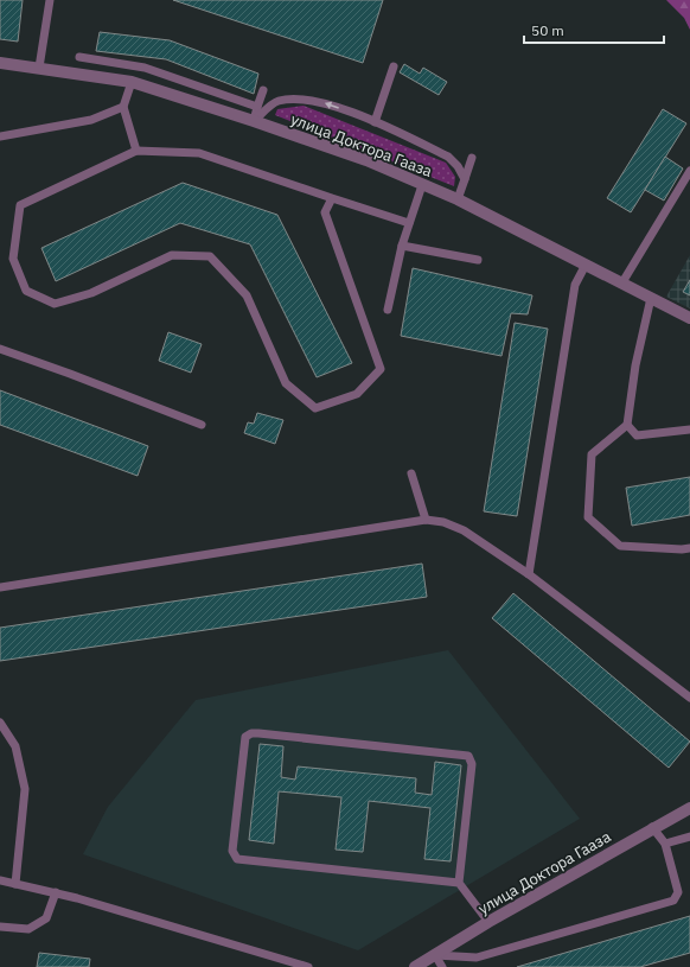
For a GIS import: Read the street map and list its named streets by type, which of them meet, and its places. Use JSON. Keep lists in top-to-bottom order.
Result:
{
  "streets": {
    "street": ["улица Доктора Гааза"]
  },
  "scale_bar": "50 m"
}
